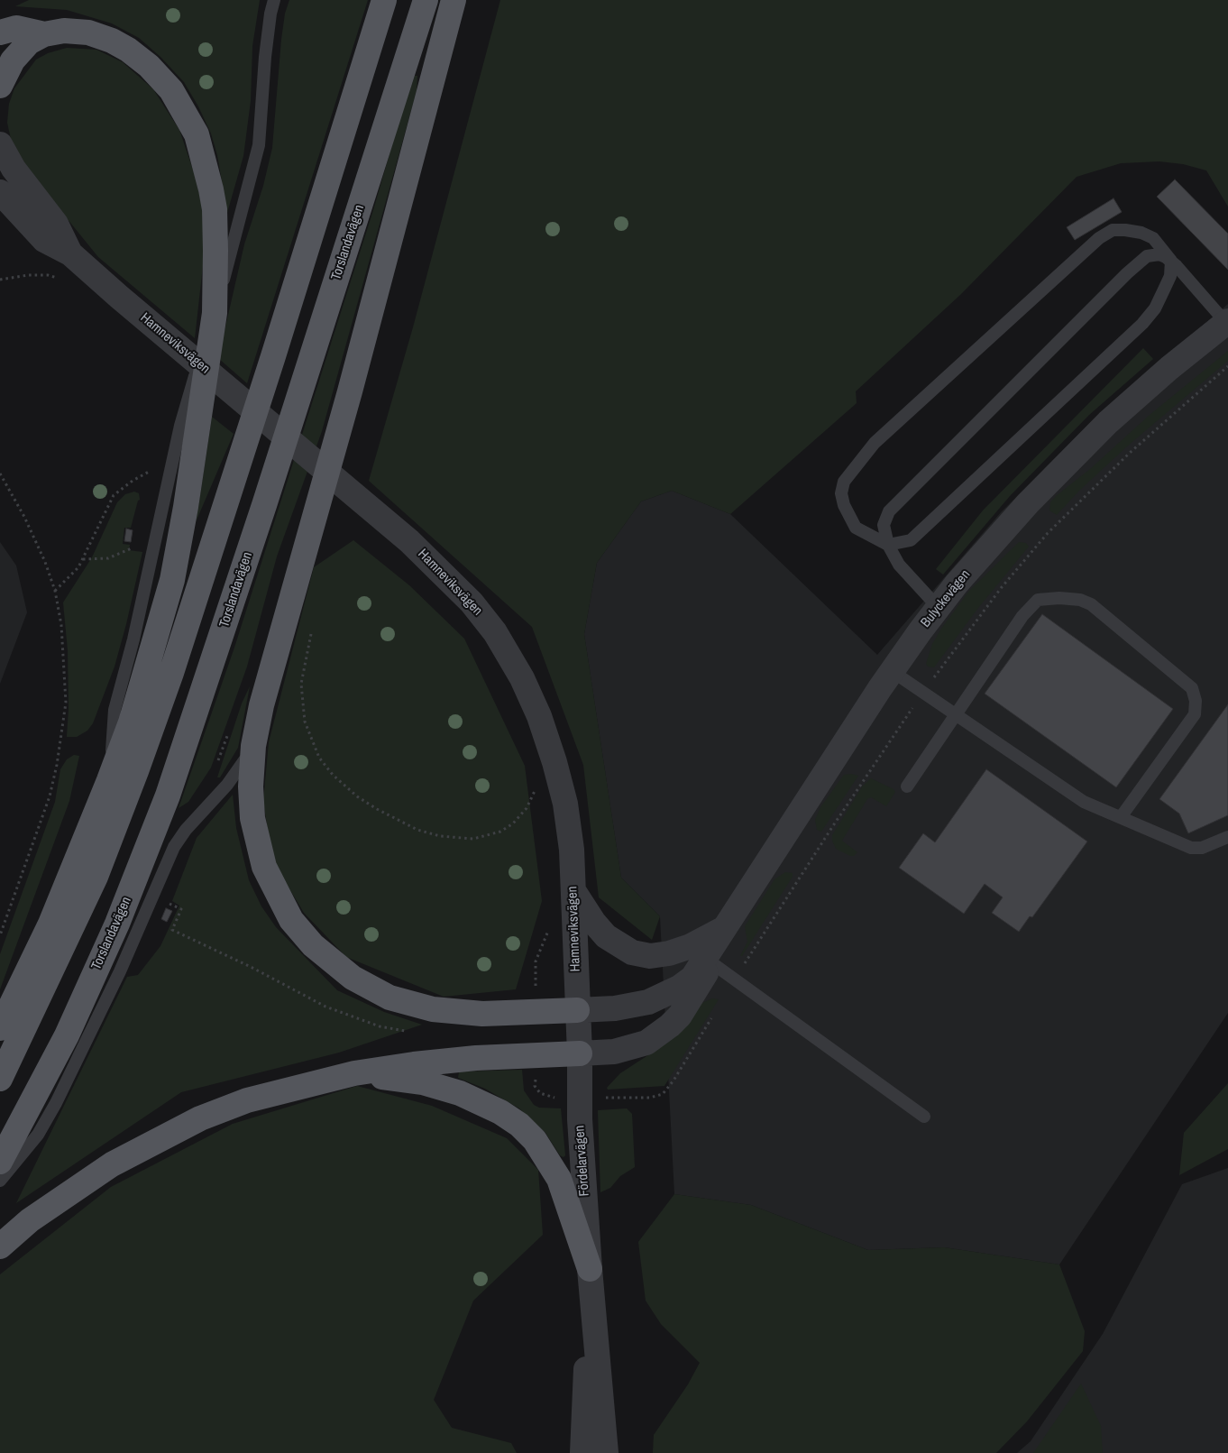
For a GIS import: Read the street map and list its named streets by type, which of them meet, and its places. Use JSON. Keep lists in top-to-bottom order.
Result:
{
  "streets": {
    "main road": ["Torslandavägen"],
    "street": ["Hamneviksvägen", "Bulyckevägen", "Fördelarvägen"]
  },
  "crossings": [
    ["Hamneviksvägen", "Bulyckevägen"],
    ["Hamneviksvägen", "Fördelarvägen"],
    ["Bulyckevägen", "Fördelarvägen"]
  ]
}
